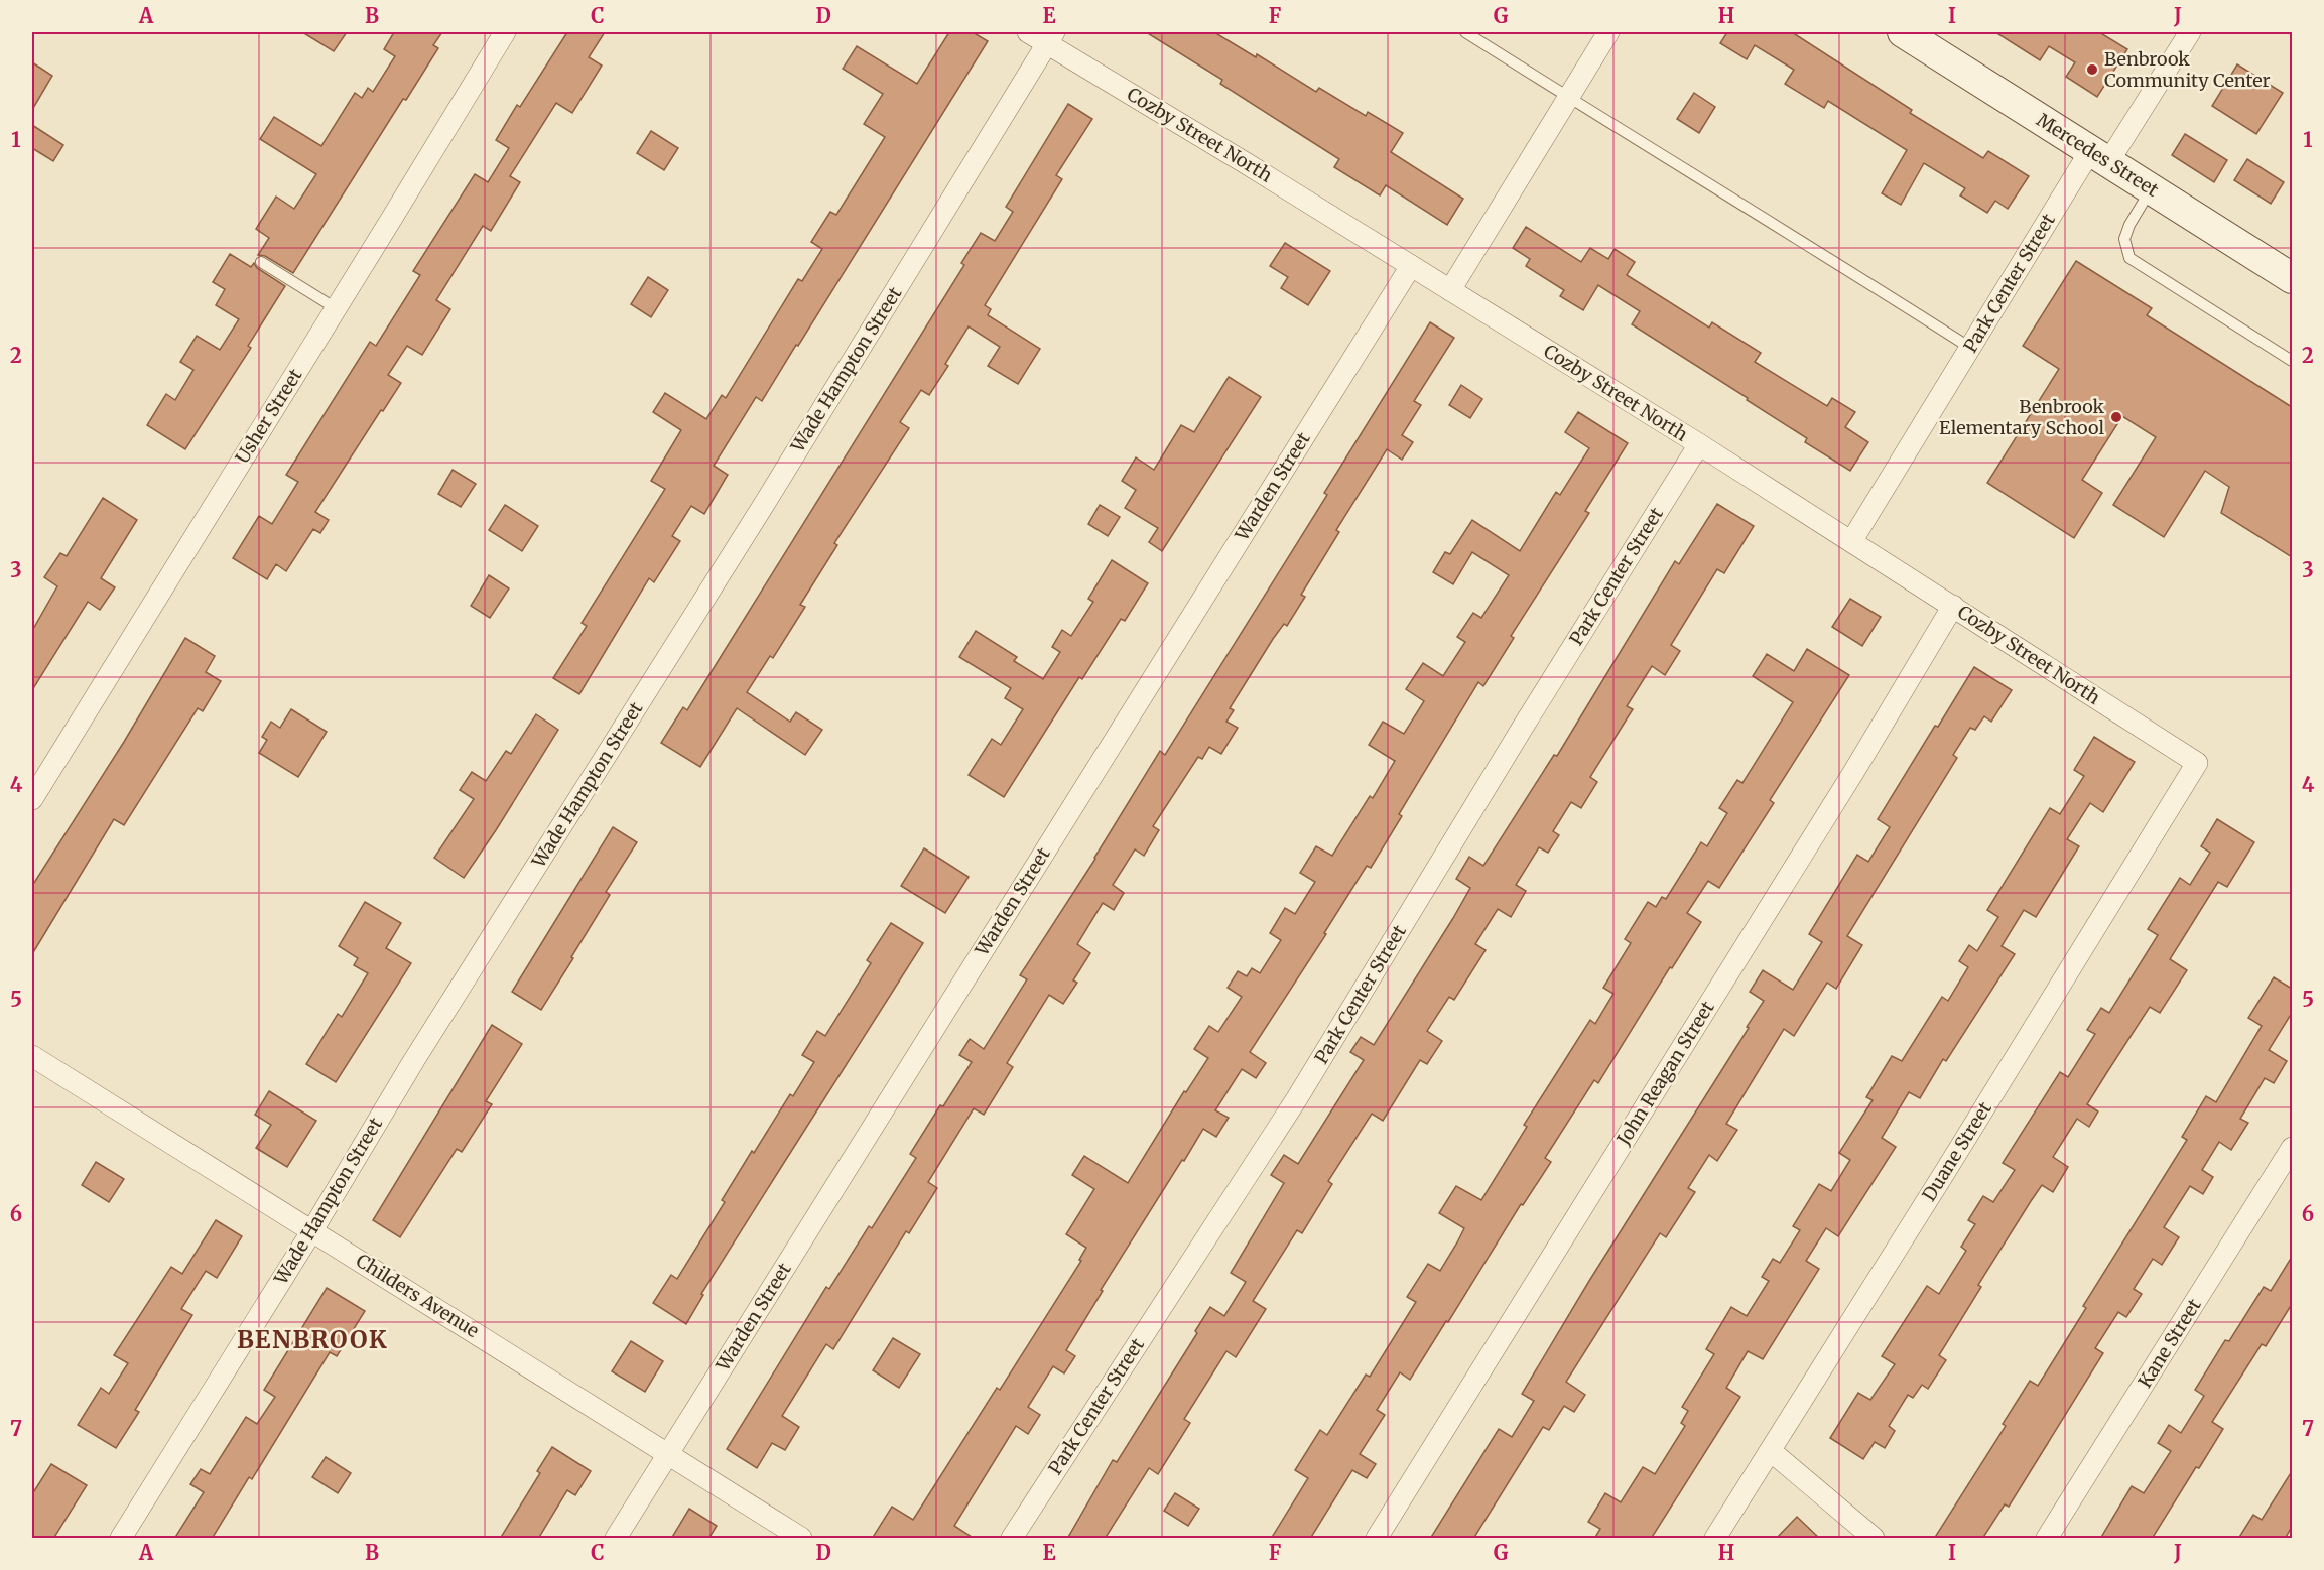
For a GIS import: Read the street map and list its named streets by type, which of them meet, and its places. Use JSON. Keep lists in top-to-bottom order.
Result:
{
  "streets": {
    "street": [
      "Cozby Street North",
      "Mercedes Street",
      "Park Center Street",
      "Wade Hampton Street",
      "Usher Street",
      "Warden Street",
      "John Reagan Street",
      "Duane Street",
      "Childers Avenue",
      "Kane Street"
    ]
  },
  "crossings": [
    ["Cozby Street North", "Park Center Street"],
    ["Cozby Street North", "Wade Hampton Street"],
    ["Cozby Street North", "Warden Street"],
    ["Cozby Street North", "John Reagan Street"],
    ["Cozby Street North", "Duane Street"],
    ["Mercedes Street", "Park Center Street"],
    ["Wade Hampton Street", "Childers Avenue"],
    ["Warden Street", "Childers Avenue"]
  ],
  "districts": ["BENBROOK"],
  "places": ["Benbrook Community Center", "Benbrook Elementary School"],
  "grid": {
    "columns": [
      "A",
      "B",
      "C",
      "D",
      "E",
      "F",
      "G",
      "H",
      "I",
      "J"
    ],
    "rows": [
      "1",
      "2",
      "3",
      "4",
      "5",
      "6",
      "7"
    ]
  }
}
